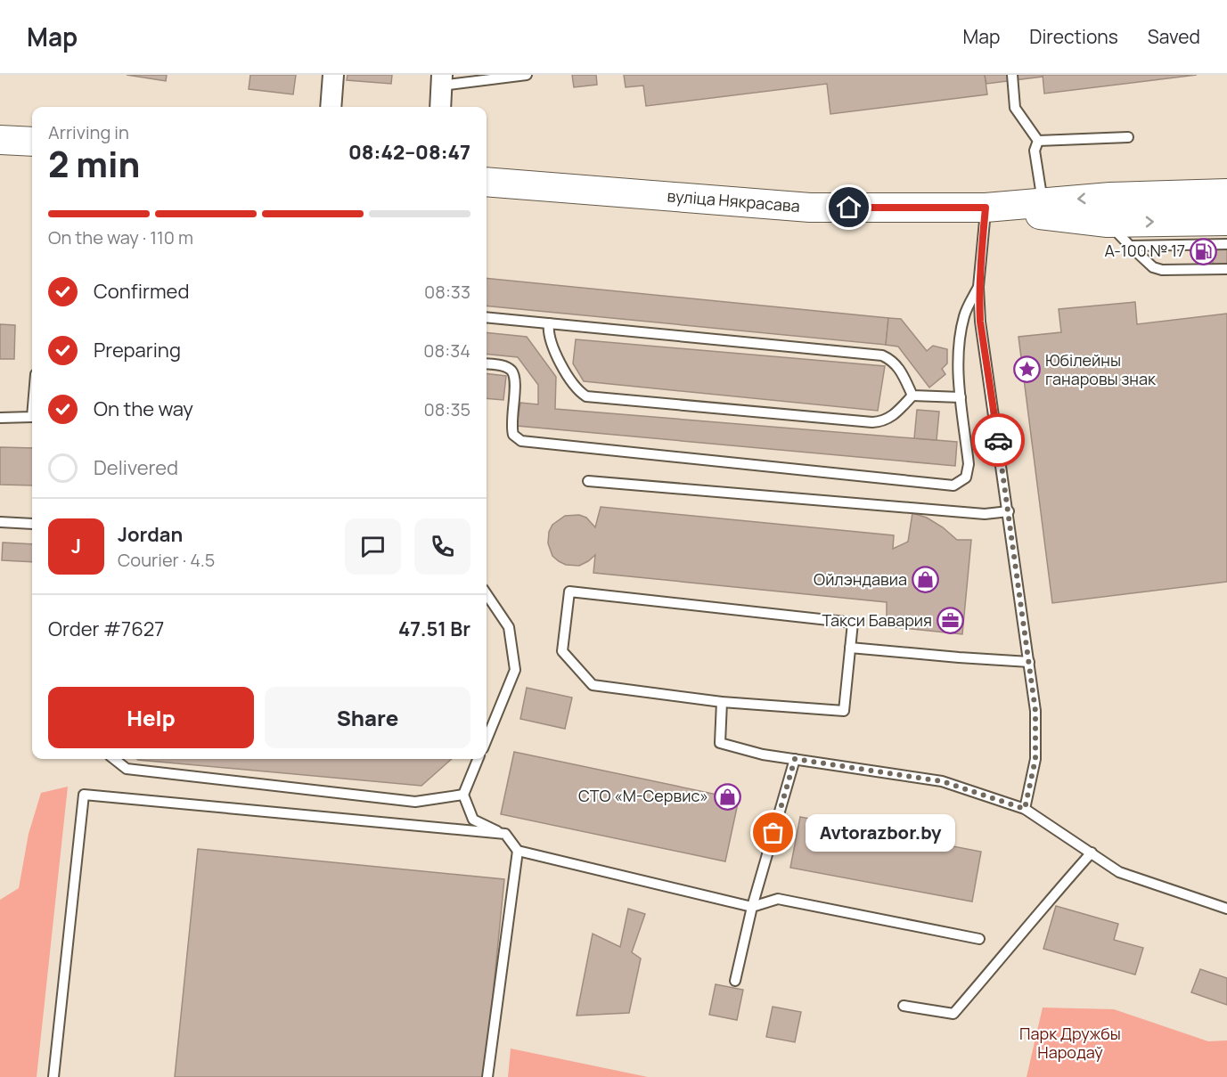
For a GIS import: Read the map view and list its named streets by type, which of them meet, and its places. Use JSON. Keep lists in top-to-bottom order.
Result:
{
  "streets": {
    "main road": ["вуліца Някрасава"]
  },
  "parks": ["Парк Дружбы Народаў"],
  "places": {
    "fuel station": ["А-100 № 17"],
    "place": ["Юбілейны ганаровы знак"],
    "shop": ["Ойлэндавиа", "СТО «М-Сервис»"],
    "office": ["Такси Бавария"],
    "other": ["Avtorazbor.by"]
  },
  "page": {
    "header": "Map",
    "nav": ["Map", "Directions", "Saved"],
    "heading": ["2 min", "Arriving in", "08:42–08:47"],
    "panel": [
      "Jordan",
      "Courier · 4.5",
      "Order #7627",
      "47.51 Br"
    ],
    "bar": "On the way · 110 m",
    "list": [
      ["Confirmed", "08:33"],
      ["Preparing", "08:34"],
      ["On the way", "08:35"],
      "Delivered"
    ],
    "round": "J",
    "buttons": ["Help", "Share"],
    "bubble": "Avtorazbor.by"
  }
}
